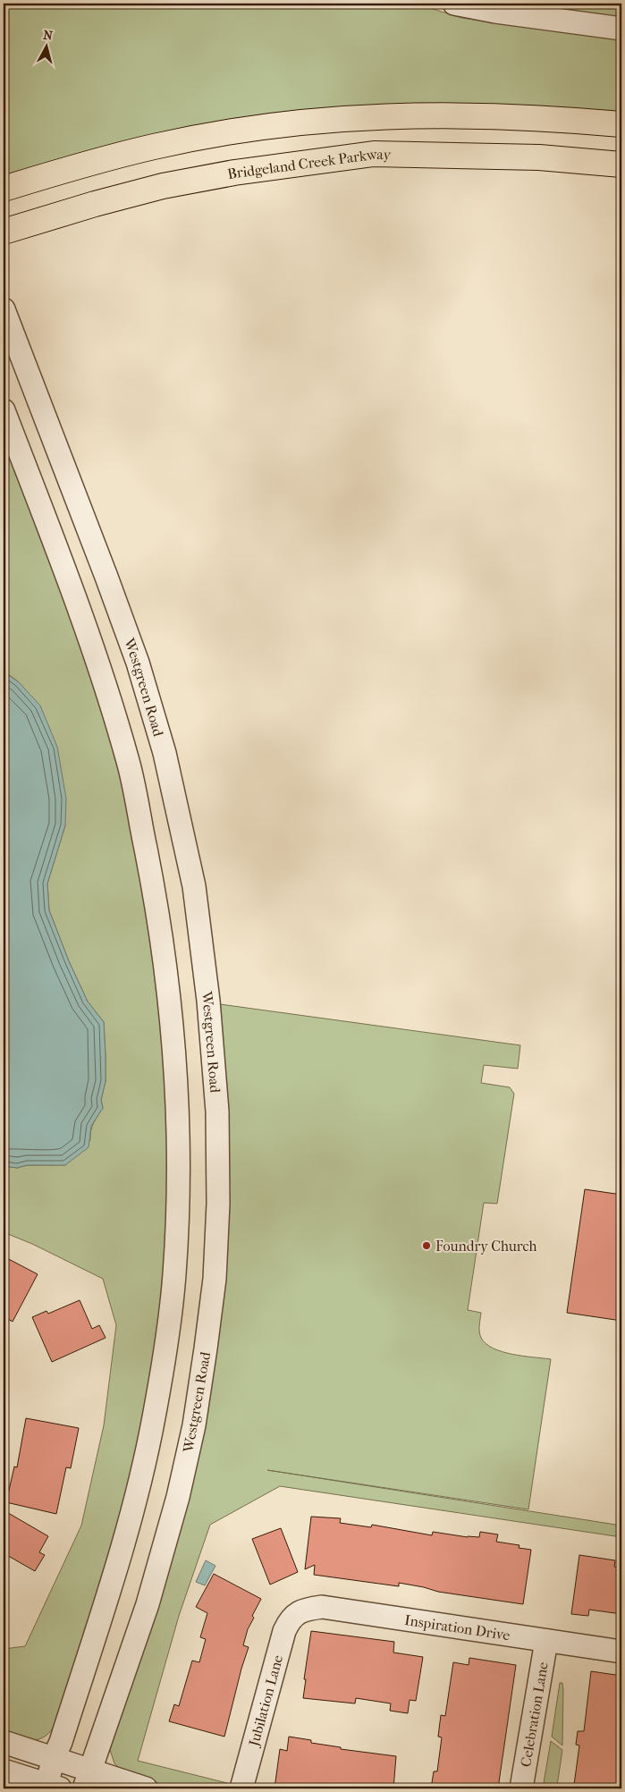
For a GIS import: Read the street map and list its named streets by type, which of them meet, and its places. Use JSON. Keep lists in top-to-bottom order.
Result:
{
  "streets": {
    "main road": ["Bridgeland Creek Parkway"],
    "street": [
      "Westgreen Road",
      "Inspiration Drive",
      "Jubilation Lane",
      "Celebration Lane"
    ]
  },
  "crossings": [
    ["Inspiration Drive", "Jubilation Lane"],
    ["Inspiration Drive", "Celebration Lane"]
  ],
  "places": ["Foundry Church"],
  "north": "top"
}
